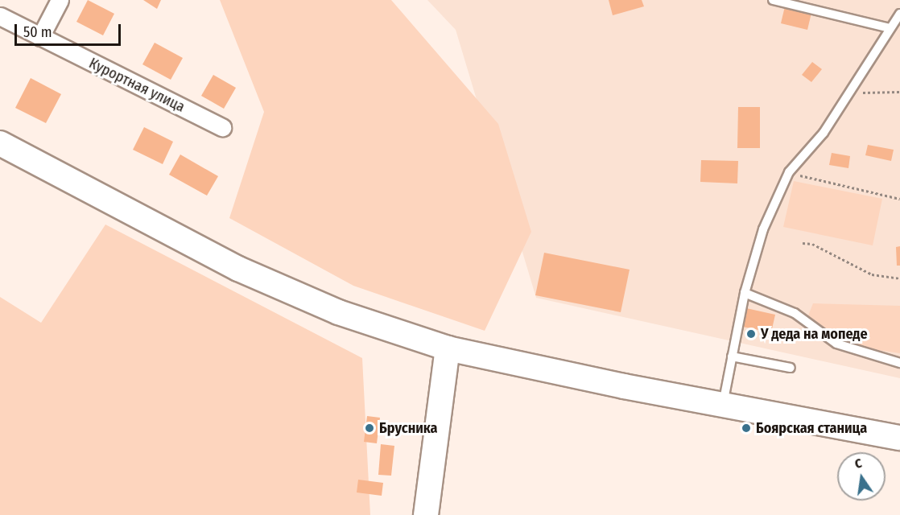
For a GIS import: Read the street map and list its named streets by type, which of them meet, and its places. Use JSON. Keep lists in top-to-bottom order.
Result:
{
  "streets": {
    "street": ["Курортная улица"]
  },
  "places": ["У деда на мопеде", "Брусника", "Боярская станица"],
  "scale_bar": "50 m",
  "north": "top"
}
